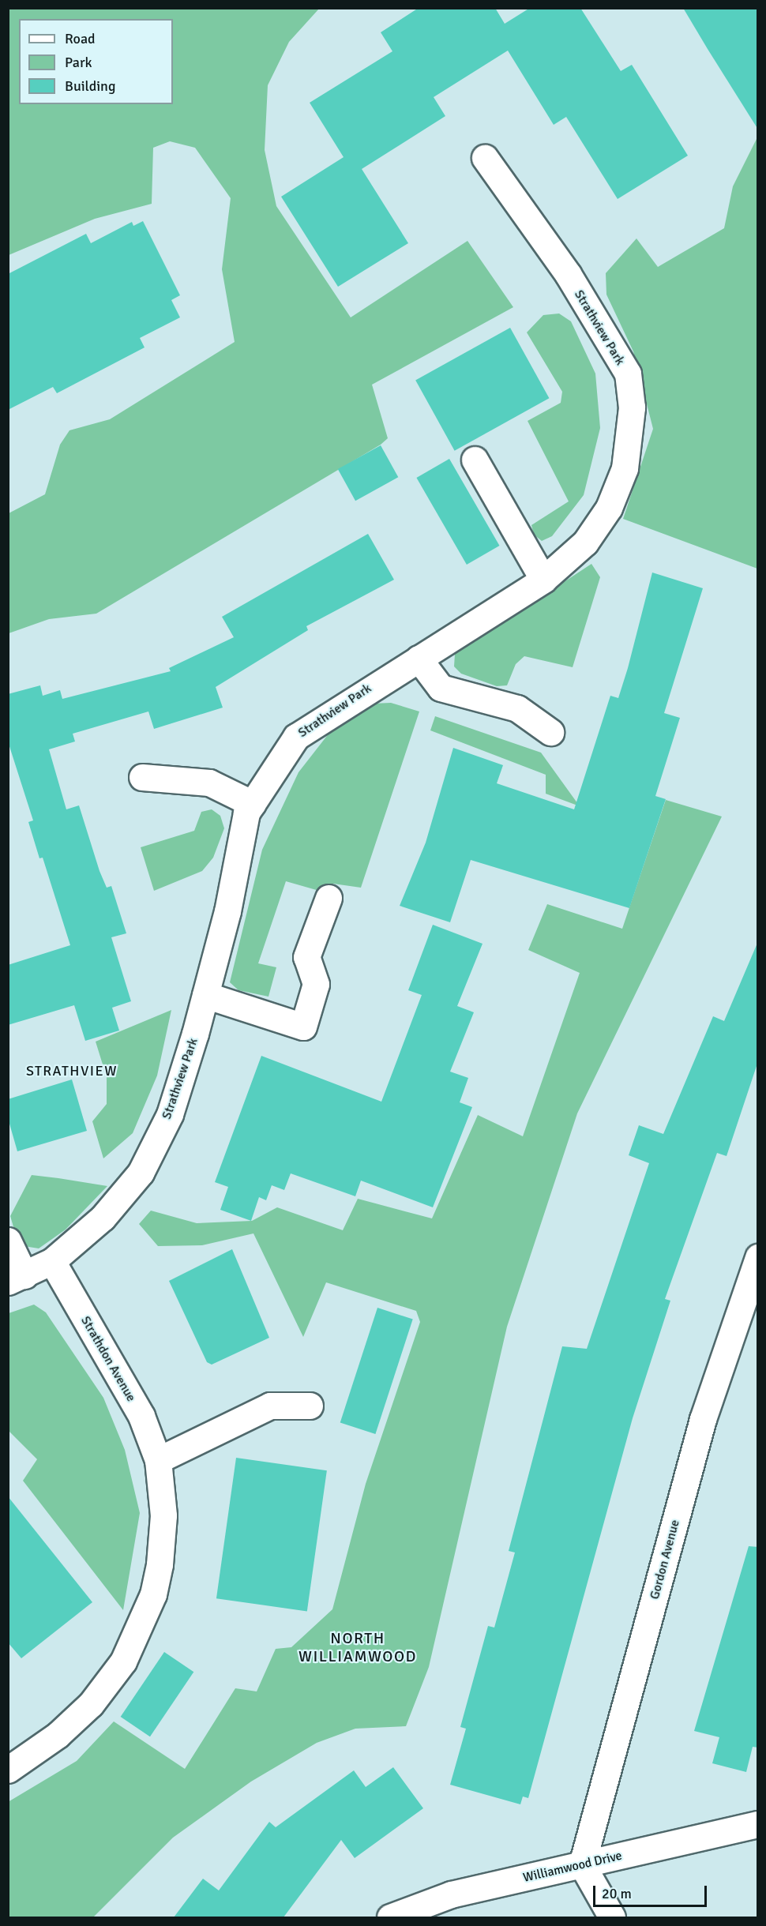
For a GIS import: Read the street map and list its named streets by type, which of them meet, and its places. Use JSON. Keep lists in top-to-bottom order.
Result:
{
  "streets": {
    "street": [
      "Strathview Park",
      "Strathdon Avenue",
      "Gordon Avenue",
      "Williamwood Drive"
    ]
  },
  "crossings": [
    ["Strathview Park", "Strathdon Avenue"],
    ["Gordon Avenue", "Williamwood Drive"]
  ],
  "districts": ["STRATHVIEW", "NORTH WILLIAMWOOD"],
  "legend": ["Road", "Park", "Building"],
  "scale_bar": "20 m"
}
